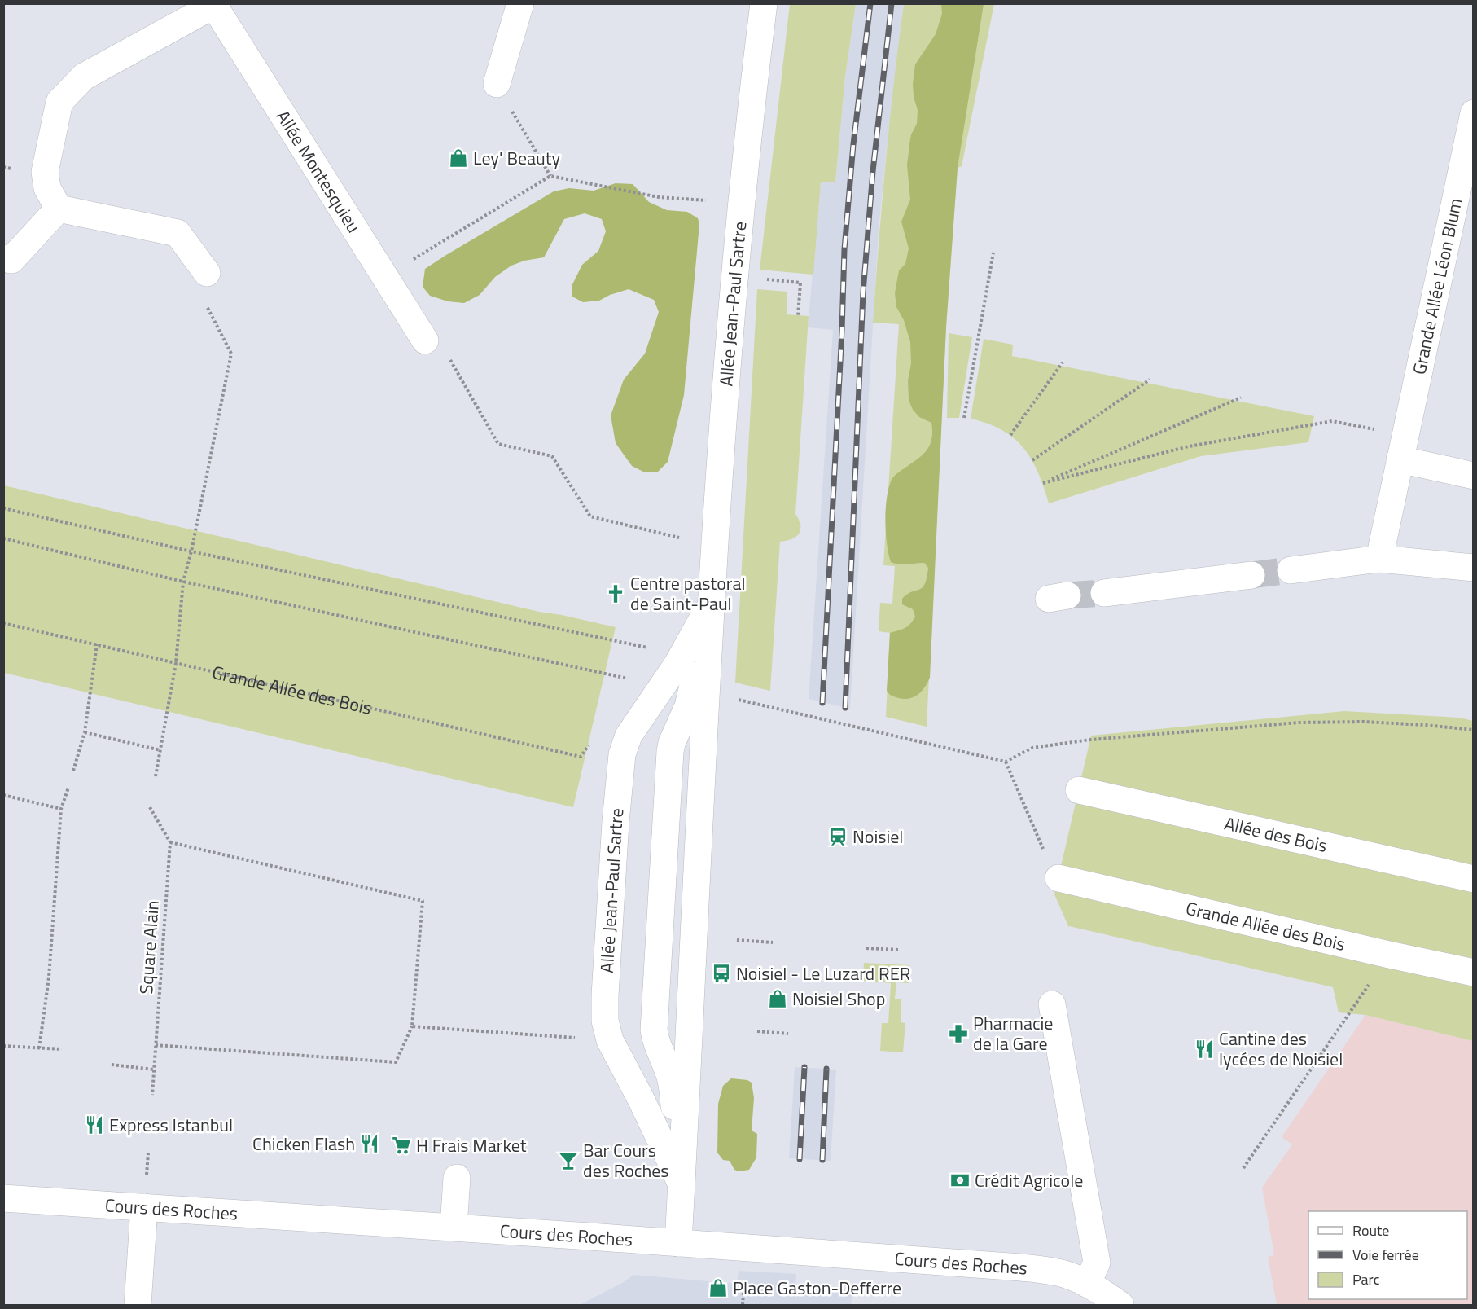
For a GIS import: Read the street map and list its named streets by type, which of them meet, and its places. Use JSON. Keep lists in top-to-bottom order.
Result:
{
  "streets": {
    "street": [
      "Allée Montesquieu",
      "Grande Allée Léon Blum",
      "Allée Jean-Paul Sartre",
      "Grande Allée des Bois",
      "Allée des Bois",
      "Cours des Roches"
    ],
    "path": ["Square Alain"]
  },
  "crossings": [
    ["Allée Jean-Paul Sartre", "Cours des Roches"]
  ],
  "places": {
    "shop": ["Ley' Beauty", "Noisiel Shop", "Place Gaston-Defferre"],
    "church": ["Centre pastoral de Saint-Paul"],
    "station": ["Noisiel"],
    "bus stop": ["Noisiel - Le Luzard RER"],
    "pharmacy": ["Pharmacie de la Gare"],
    "restaurant": ["Cantine des lycées de Noisiel", "Express Istanbul", "Chicken Flash"],
    "supermarket": ["H Frais Market"],
    "bar": ["Bar Cours des Roches"],
    "bank": ["Crédit Agricole"]
  },
  "legend": ["Route", "Voie ferrée", "Parc"]
}
